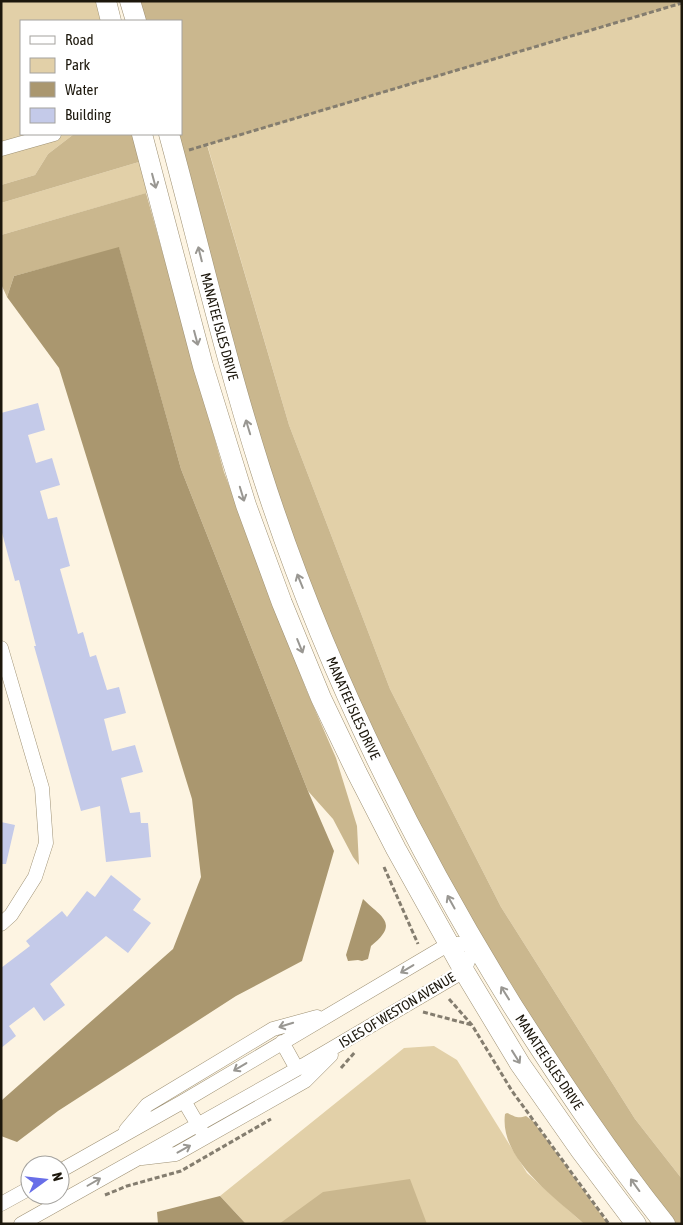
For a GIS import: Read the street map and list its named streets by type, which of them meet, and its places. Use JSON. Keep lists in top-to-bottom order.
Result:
{
  "streets": {
    "street": ["MANATEE ISLES DRIVE", "ISLES OF WESTON AVENUE"]
  },
  "crossings": [
    ["MANATEE ISLES DRIVE", "ISLES OF WESTON AVENUE"]
  ],
  "legend": [
    "Road",
    "Park",
    "Water",
    "Building"
  ],
  "north": "right"
}
